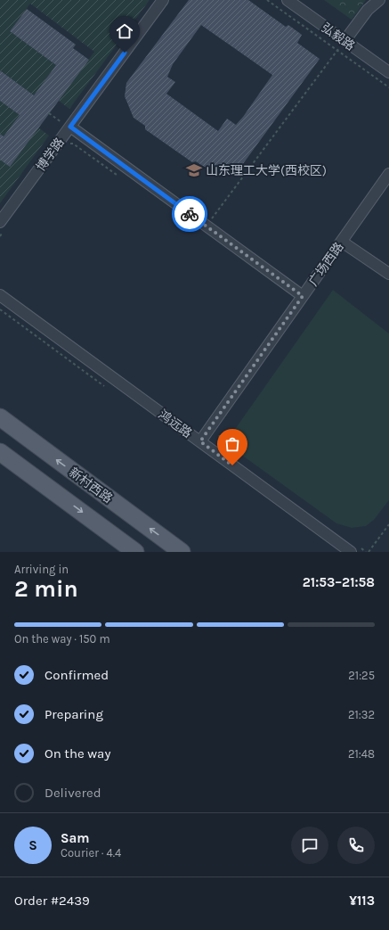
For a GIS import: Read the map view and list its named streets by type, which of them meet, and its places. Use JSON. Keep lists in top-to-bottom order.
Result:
{
  "streets": {
    "main road": ["新村西路"],
    "street": [
      "弘毅路",
      "博学路",
      "广场西路",
      "鸿远路"
    ]
  },
  "crossings": [
    ["广场西路", "鸿远路"]
  ],
  "places": {
    "school or university": ["山东理工大学(西校区)"]
  },
  "page": {
    "heading": ["2 min", "Arriving in", "21:53–21:58"],
    "panel": [
      "Sam",
      "Courier · 4.4",
      "Order #2439",
      "¥113"
    ],
    "bar": "On the way · 150 m",
    "list": [
      ["Confirmed", "21:25"],
      ["Preparing", "21:32"],
      ["On the way", "21:48"],
      "Delivered"
    ],
    "round": "S"
  }
}
